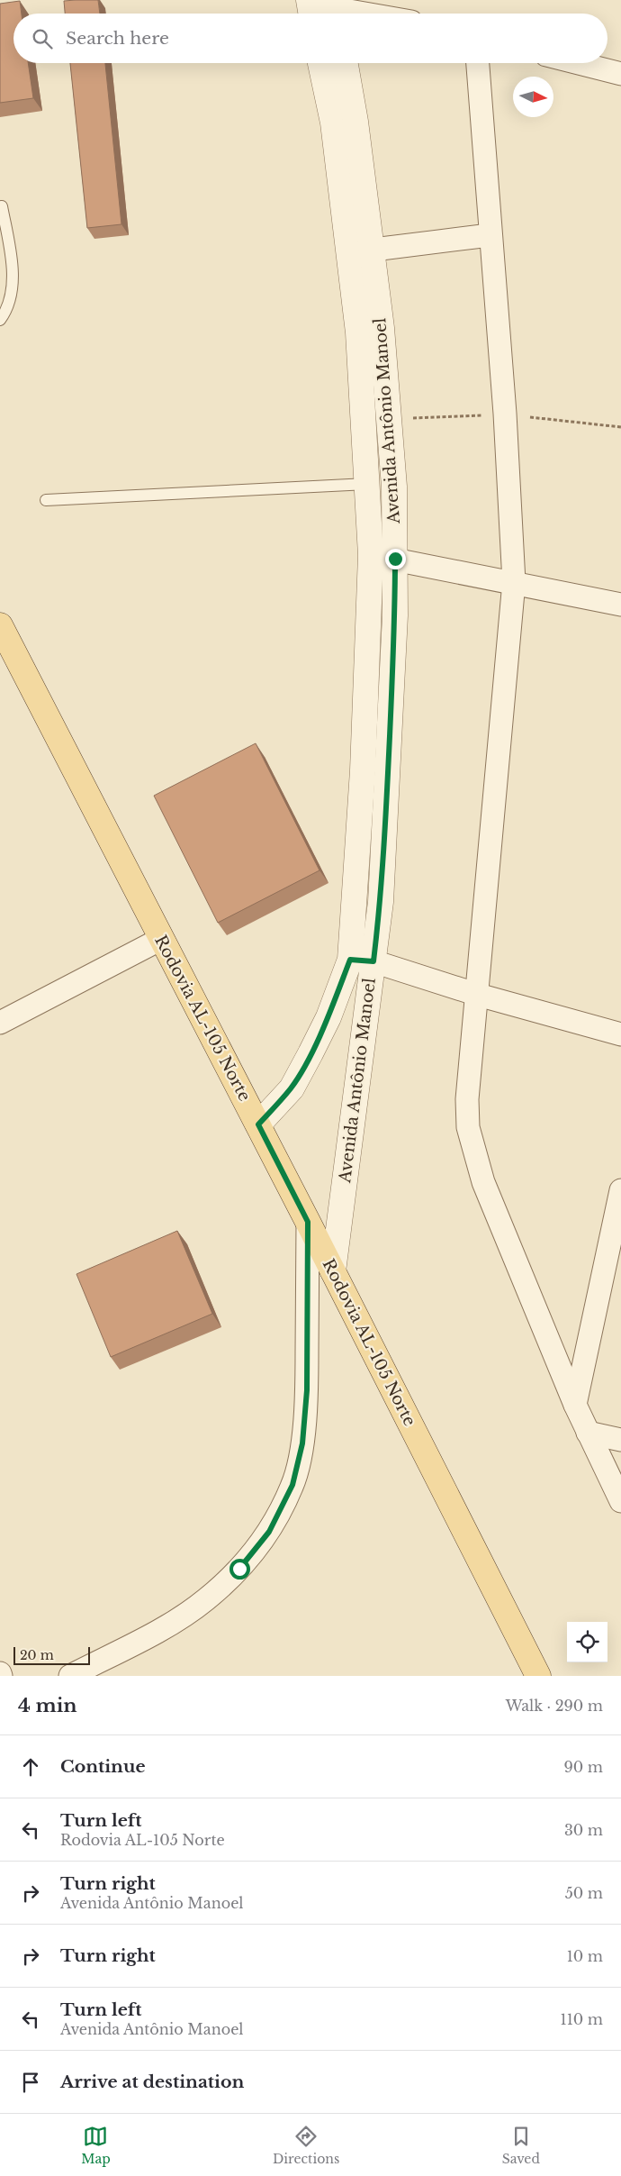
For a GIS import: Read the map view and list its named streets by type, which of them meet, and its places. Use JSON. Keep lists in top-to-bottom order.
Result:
{
  "streets": {
    "main road": ["Rodovia AL-105 Norte"],
    "street": ["Avenida Antônio Manoel"]
  },
  "crossings": [
    ["Avenida Antônio Manoel", "Rodovia AL-105 Norte"]
  ],
  "scale_bar": "20 m",
  "north": "right",
  "page": {
    "search": "Search here",
    "scale": "20 m",
    "heading": ["4 min", "Walk · 290 m"],
    "list": [
      ["Continue", "90 m"],
      ["Turn left", "Rodovia AL-105 Norte", "30 m"],
      ["Turn right", "Avenida Antônio Manoel", "50 m"],
      ["Turn right", "10 m"],
      ["Turn left", "Avenida Antônio Manoel", "110 m"],
      "Arrive at destination"
    ],
    "nav": ["Map", "Directions", "Saved"]
  }
}
